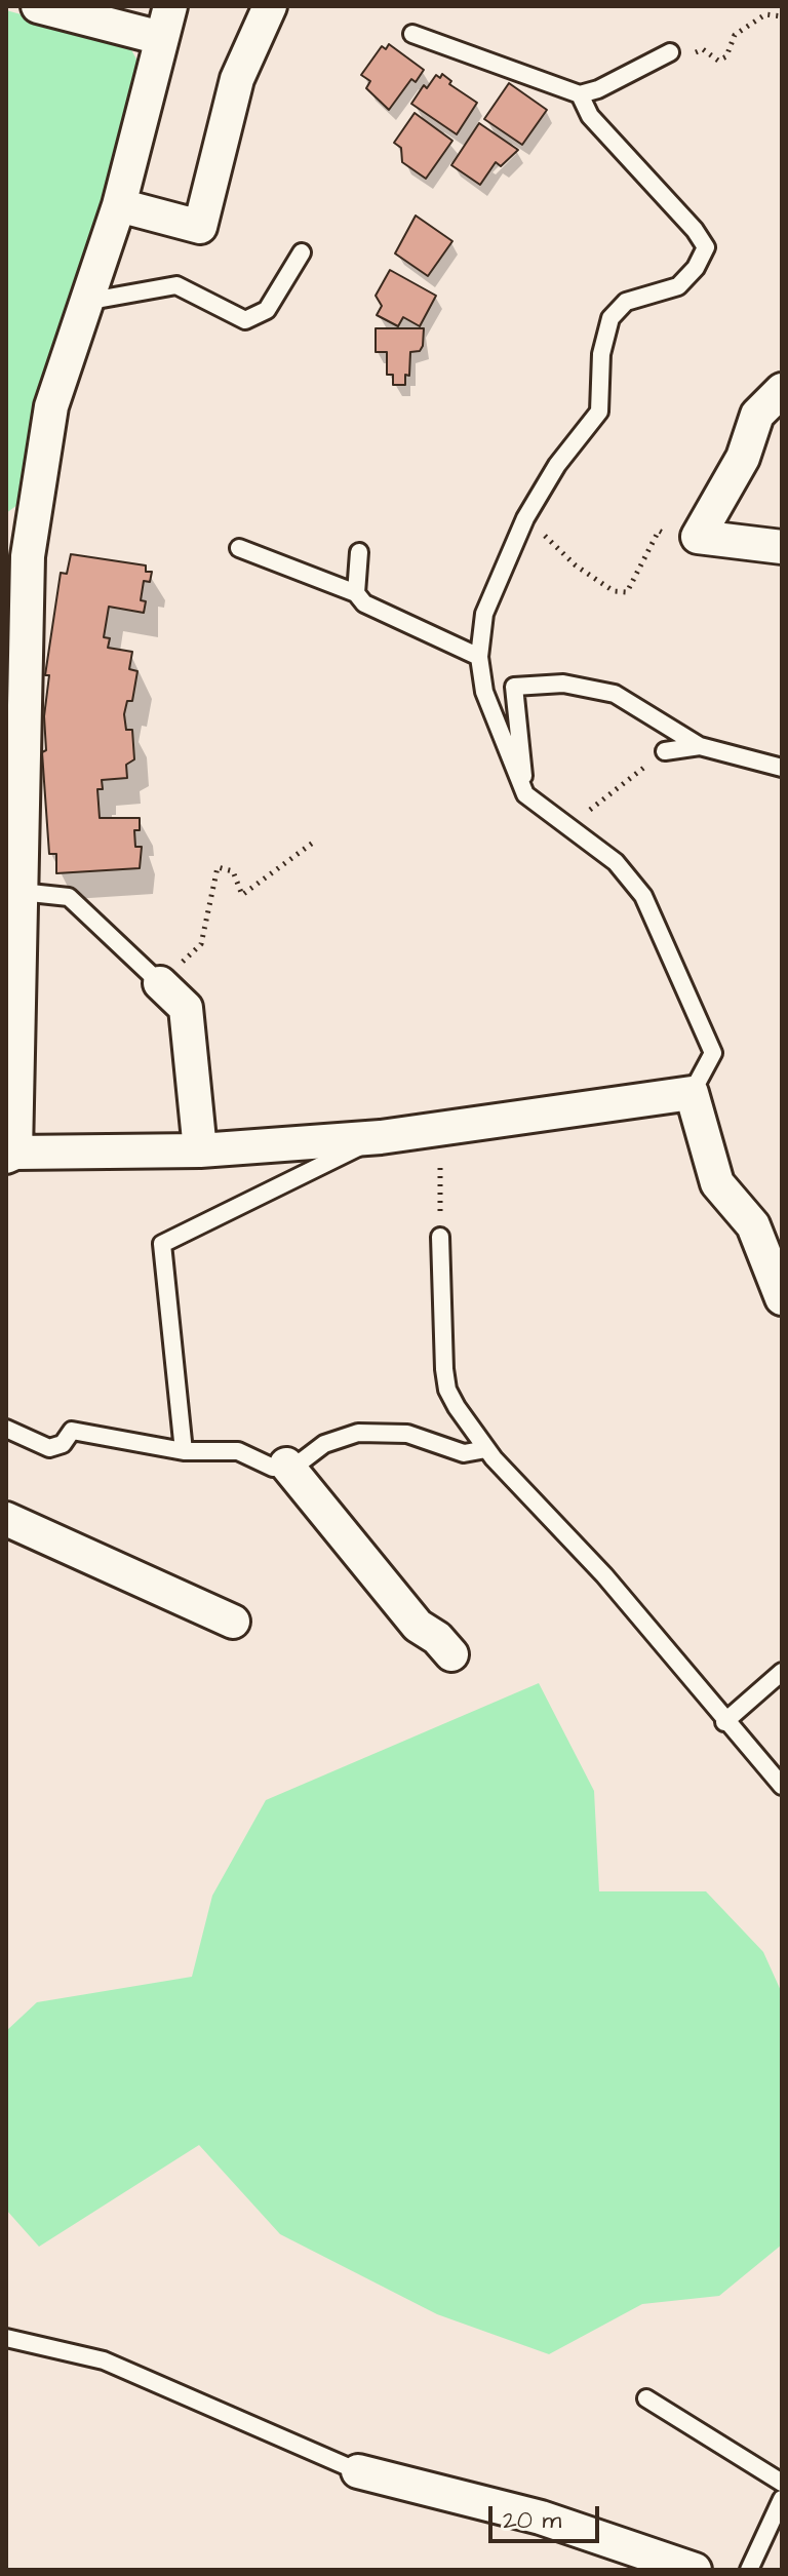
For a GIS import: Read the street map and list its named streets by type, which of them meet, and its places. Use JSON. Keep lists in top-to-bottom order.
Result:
{
  "scale_bar": "20 m"
}
